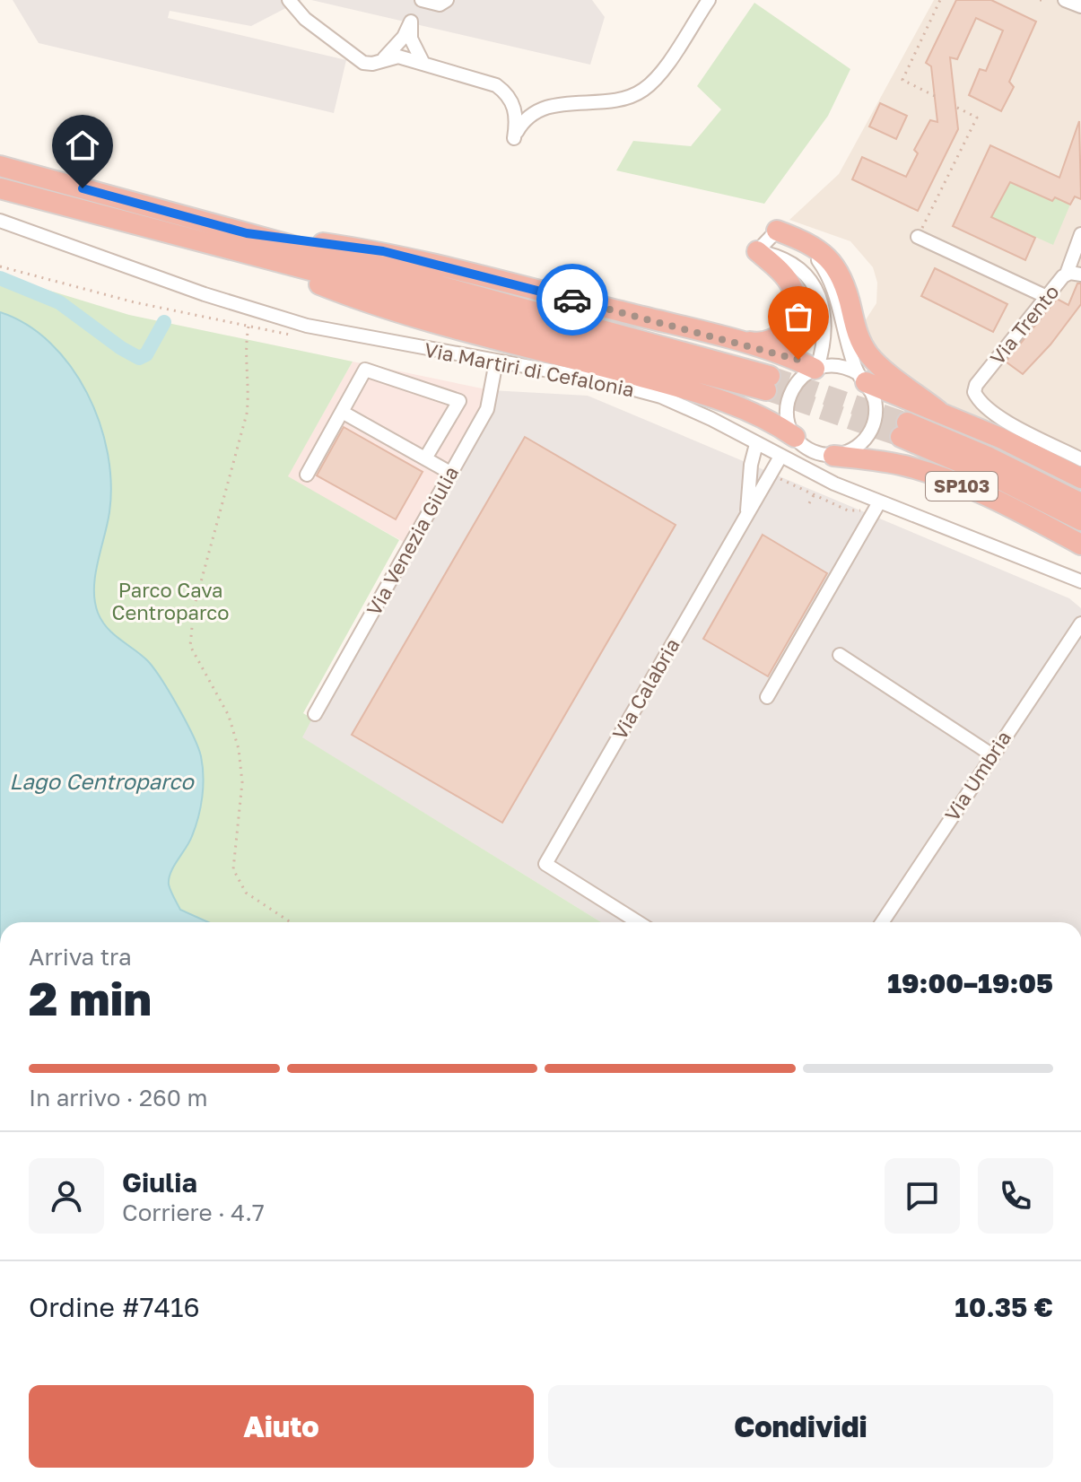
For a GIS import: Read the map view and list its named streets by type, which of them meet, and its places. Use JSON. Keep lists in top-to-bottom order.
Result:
{
  "streets": {
    "highway": ["SP103"],
    "street": [
      "Via Trento",
      "Via Martiri di Cefalonia",
      "Via Venezia Giulia",
      "Via Calabria",
      "Via Umbria"
    ]
  },
  "crossings": [
    ["Via Martiri di Cefalonia", "Via Venezia Giulia"],
    ["Via Martiri di Cefalonia", "Via Calabria"]
  ],
  "water": ["Lago Centroparco"],
  "parks": ["Parco Cava Centroparco"],
  "page": {
    "heading": ["2 min", "Arriva tra", "19:00–19:05"],
    "panel": [
      "Giulia",
      "Corriere · 4.7",
      "Ordine #7416",
      "10.35 €"
    ],
    "bar": "In arrivo · 260 m",
    "buttons": ["Aiuto", "Condividi"]
  }
}
